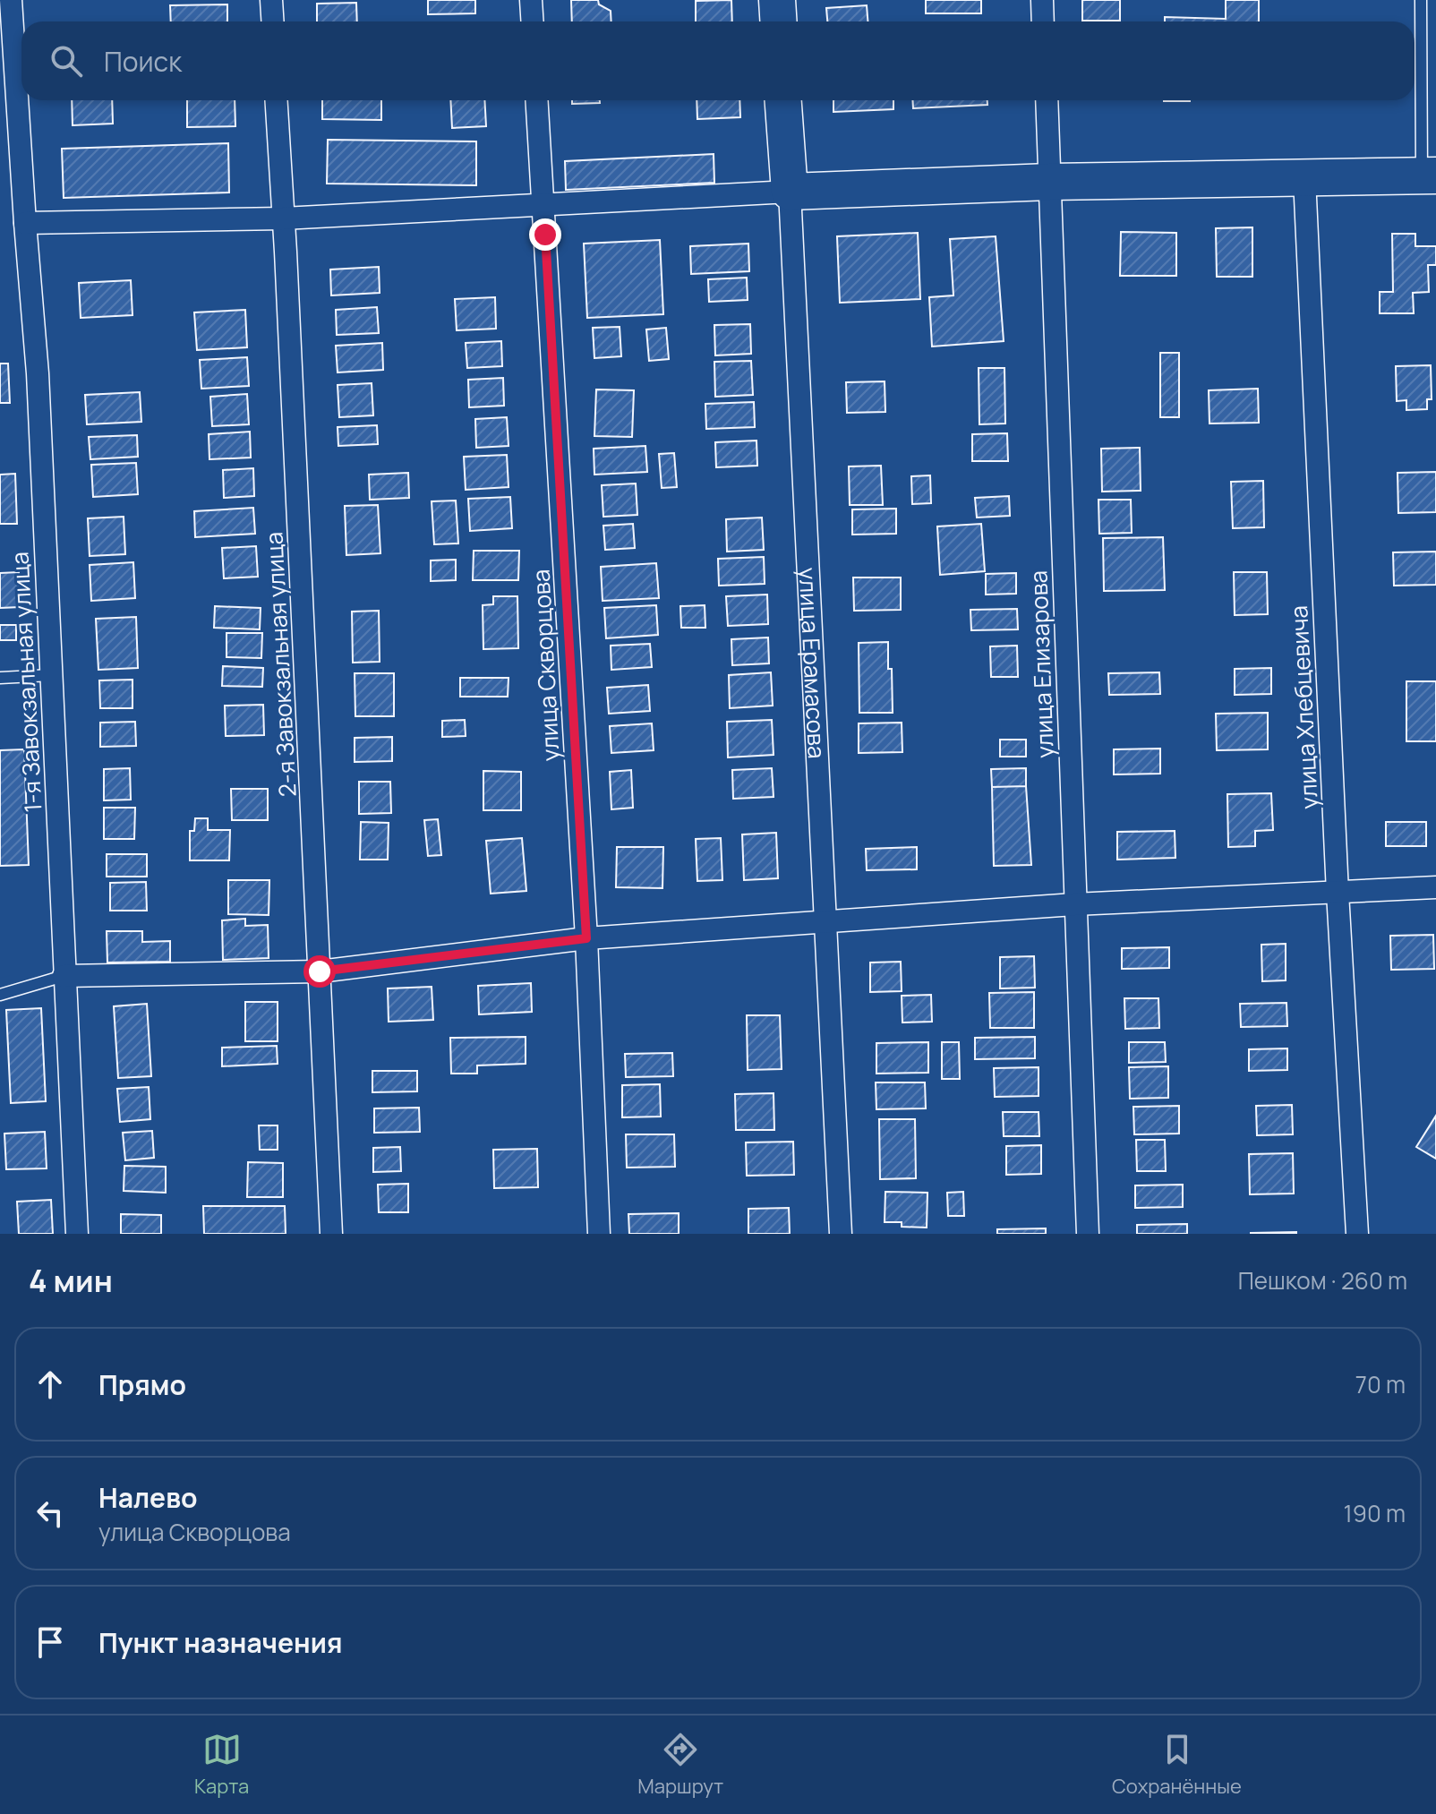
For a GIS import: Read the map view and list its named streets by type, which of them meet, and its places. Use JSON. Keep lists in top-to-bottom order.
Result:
{
  "streets": {
    "main road": ["улица Ерамасова"],
    "street": [
      "2-я Завокзальная улица",
      "улица Елизарова",
      "улица Скворцова",
      "1-я Завокзальная улица",
      "улица Хлебцевича"
    ]
  },
  "page": {
    "search": "Поиск",
    "heading": ["4 мин", "Пешком · 260 m"],
    "list": [
      ["Прямо", "70 m"],
      ["Налево", "улица Скворцова", "190 m"],
      "Пункт назначения"
    ],
    "nav": ["Карта", "Маршрут", "Сохранённые"]
  }
}
